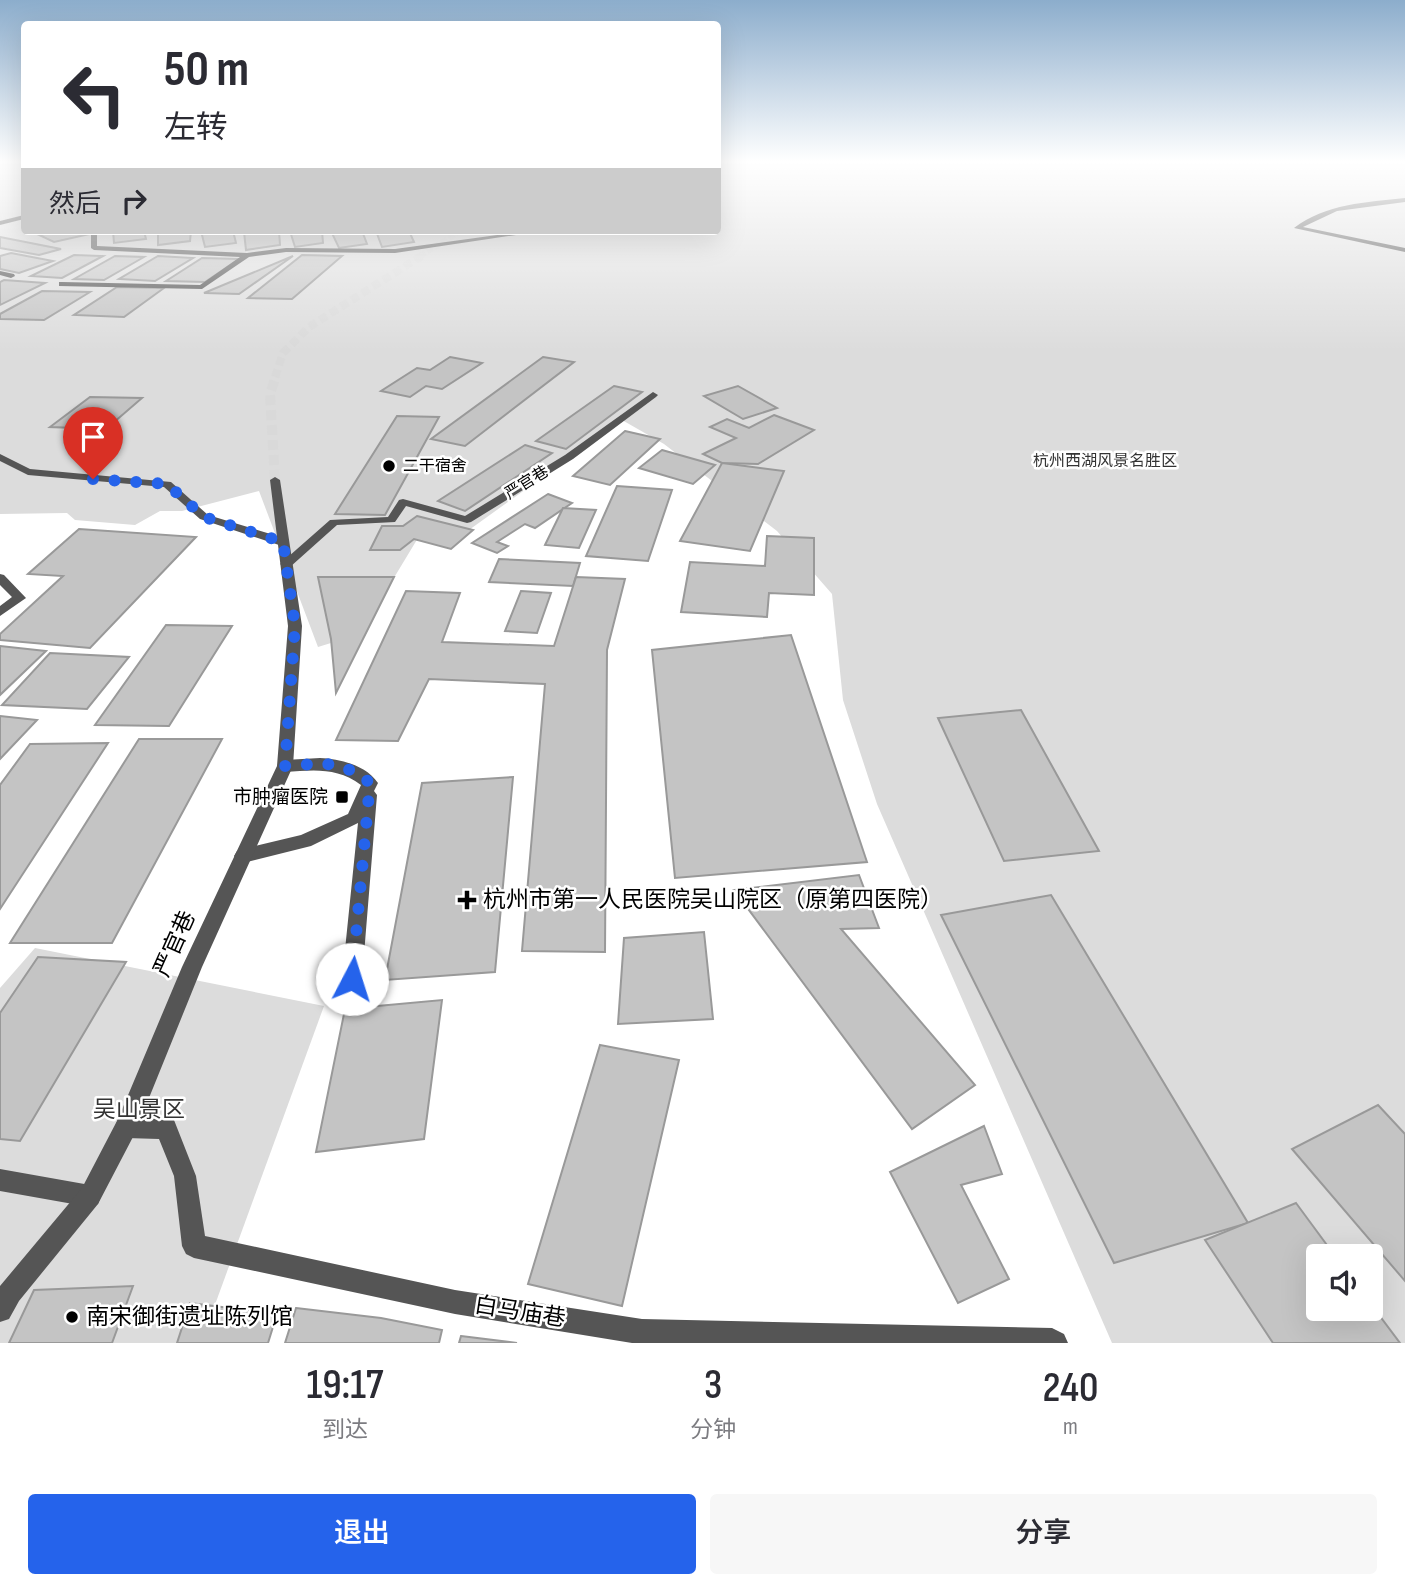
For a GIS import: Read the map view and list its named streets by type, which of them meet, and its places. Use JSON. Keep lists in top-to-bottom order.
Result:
{
  "streets": {
    "street": ["严官巷", "白马庙巷"]
  },
  "crossings": [
    ["严官巷", "白马庙巷"]
  ],
  "parks": ["杭州西湖风景名胜区", "吴山景区"],
  "places": {
    "other": ["二干宿舍", "南宋御街遗址陈列馆"],
    "transit": ["市肿瘤医院"],
    "health": ["杭州市第一人民医院吴山院区（原第四医院）"]
  },
  "page": {
    "turn": ["50 m", "左转"],
    "then": "然后",
    "eta": [
      "19:17",
      "到达",
      "3",
      "分钟",
      "240",
      "m"
    ],
    "buttons": ["退出", "分享"]
  }
}
